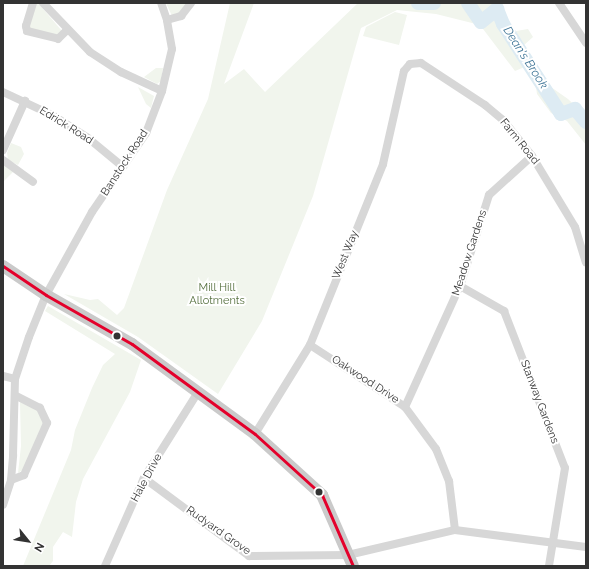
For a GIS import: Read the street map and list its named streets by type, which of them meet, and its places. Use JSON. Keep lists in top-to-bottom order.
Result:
{
  "streets": {
    "street": [
      "Edrick Road",
      "Farm Road",
      "Banstock Road",
      "Meadow Gardens",
      "West Way",
      "Oakwood Drive",
      "Stanway Gardens",
      "Hale Drive",
      "Rudyard Grove"
    ]
  },
  "crossings": [
    ["Edrick Road", "Banstock Road"],
    ["Farm Road", "Meadow Gardens"],
    ["Farm Road", "West Way"],
    ["Meadow Gardens", "Oakwood Drive"],
    ["Meadow Gardens", "Stanway Gardens"],
    ["West Way", "Oakwood Drive"],
    ["Oakwood Drive", "Rudyard Grove"],
    ["Hale Drive", "Rudyard Grove"]
  ],
  "water": ["Dean's Brook"],
  "parks": ["Mill Hill Allotments"],
  "north": "bottom right"
}
